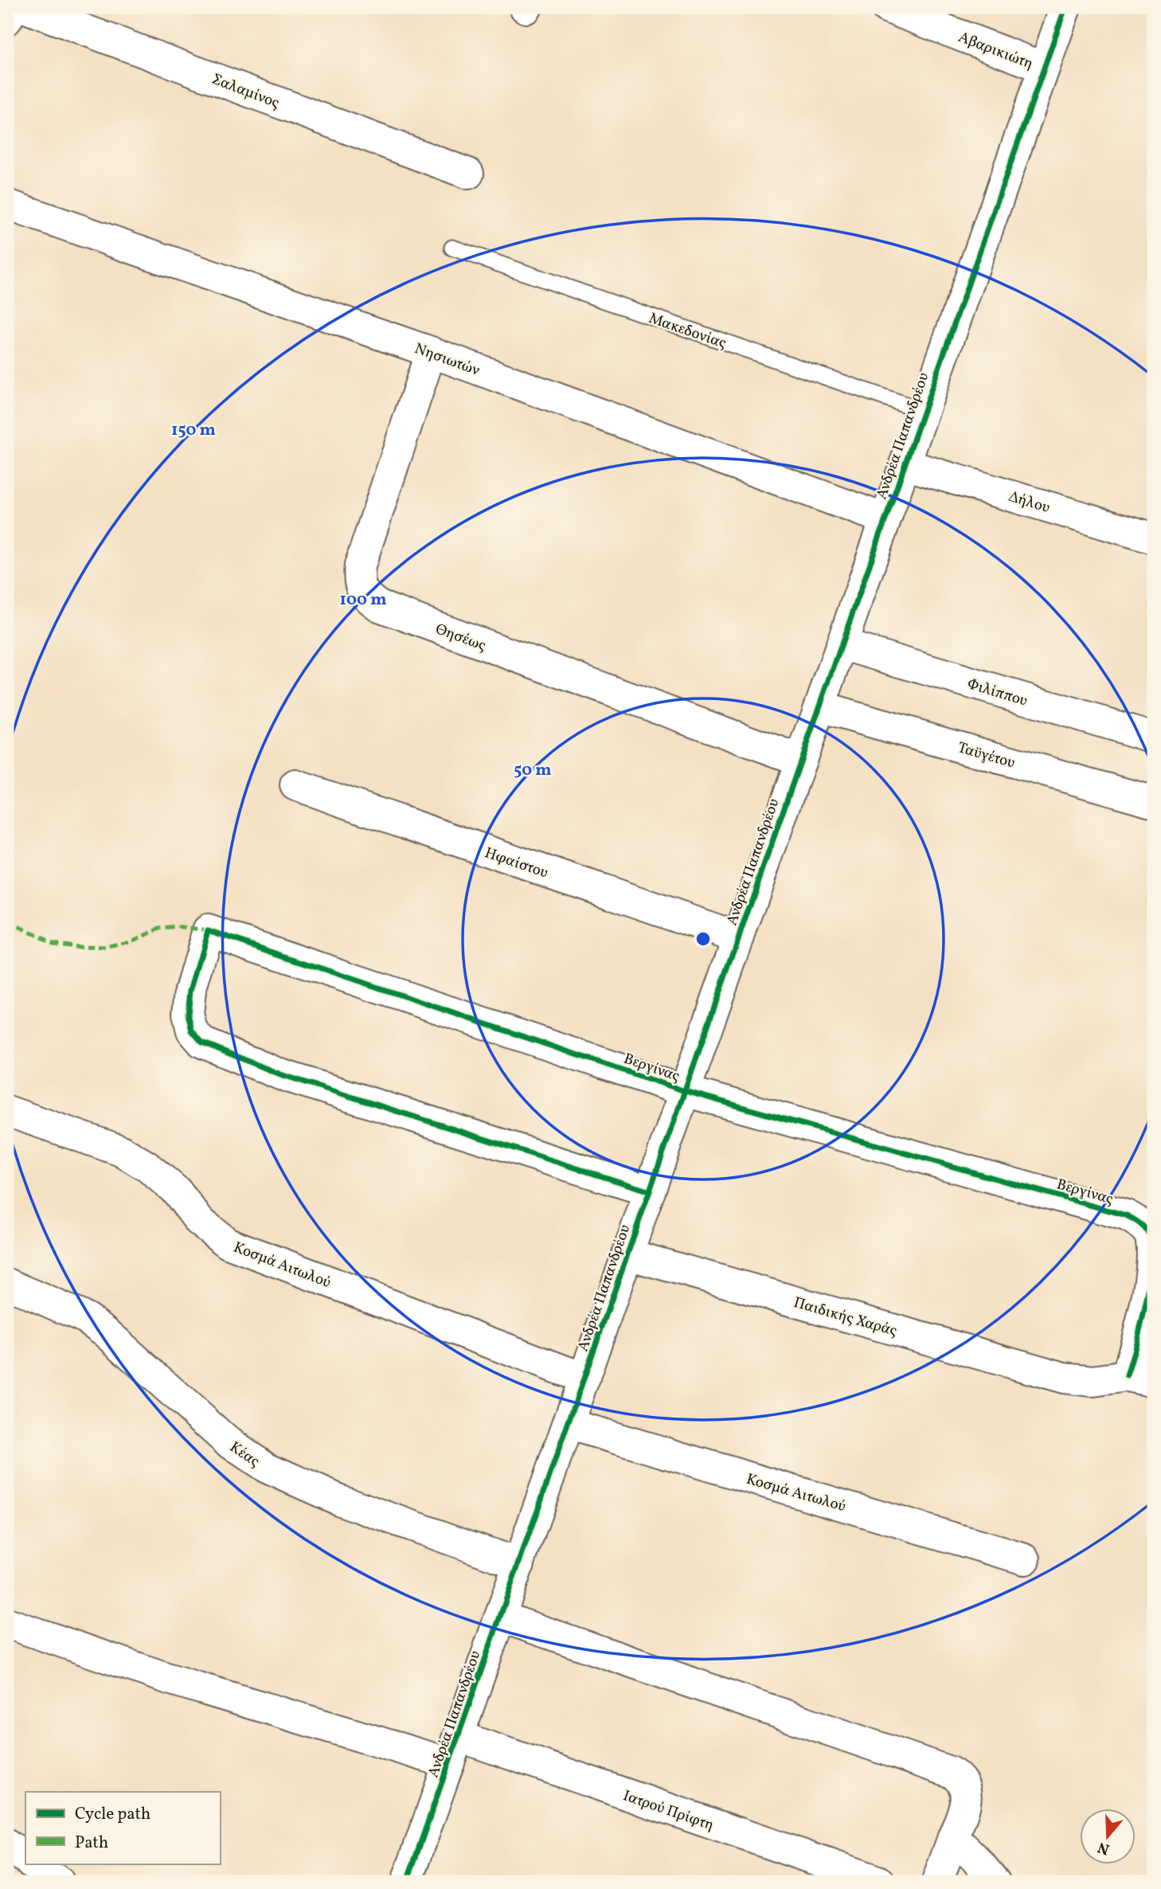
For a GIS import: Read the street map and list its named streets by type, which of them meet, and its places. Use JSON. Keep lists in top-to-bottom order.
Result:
{
  "streets": {
    "street": [
      "Αβαρικιώτη",
      "Σαλαμίνος",
      "Νησιωτών",
      "Ανδρέα Παπανδρέου",
      "Δήλου",
      "Θησέως",
      "Φιλίππου",
      "Ταϋγέτου",
      "Ηφαίστου",
      "Βεργίνας",
      "Κοσμά Αιτωλού",
      "Παιδικής Χαράς",
      "Κέας",
      "Ιατρού Πρίφτη"
    ],
    "lane": ["Μακεδονίας"]
  },
  "crossings": [
    ["Αβαρικιώτη", "Ανδρέα Παπανδρέου"],
    ["Μακεδονίας", "Ανδρέα Παπανδρέου"],
    ["Νησιωτών", "Ανδρέα Παπανδρέου"],
    ["Νησιωτών", "Θησέως"],
    ["Ανδρέα Παπανδρέου", "Δήλου"],
    ["Ανδρέα Παπανδρέου", "Θησέως"],
    ["Ανδρέα Παπανδρέου", "Φιλίππου"],
    ["Ανδρέα Παπανδρέου", "Ταϋγέτου"],
    ["Ανδρέα Παπανδρέου", "Ηφαίστου"],
    ["Ανδρέα Παπανδρέου", "Βεργίνας"],
    ["Ανδρέα Παπανδρέου", "Κοσμά Αιτωλού"],
    ["Ανδρέα Παπανδρέου", "Παιδικής Χαράς"],
    ["Ανδρέα Παπανδρέου", "Κέας"],
    ["Ανδρέα Παπανδρέου", "Ιατρού Πρίφτη"],
    ["Βεργίνας", "Παιδικής Χαράς"]
  ],
  "legend": ["Cycle path", "Path"],
  "north": "bottom",
  "rings": ["150 m", "100 m", "50 m"]
}
